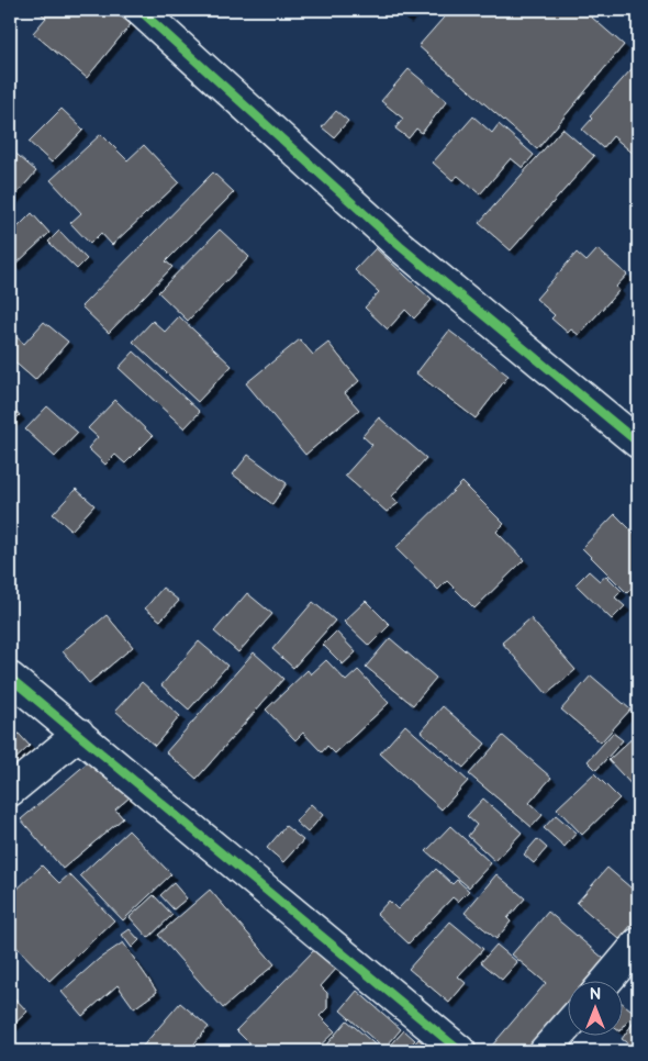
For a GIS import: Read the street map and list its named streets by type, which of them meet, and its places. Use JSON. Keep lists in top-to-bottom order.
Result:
{
  "north": "top"
}
